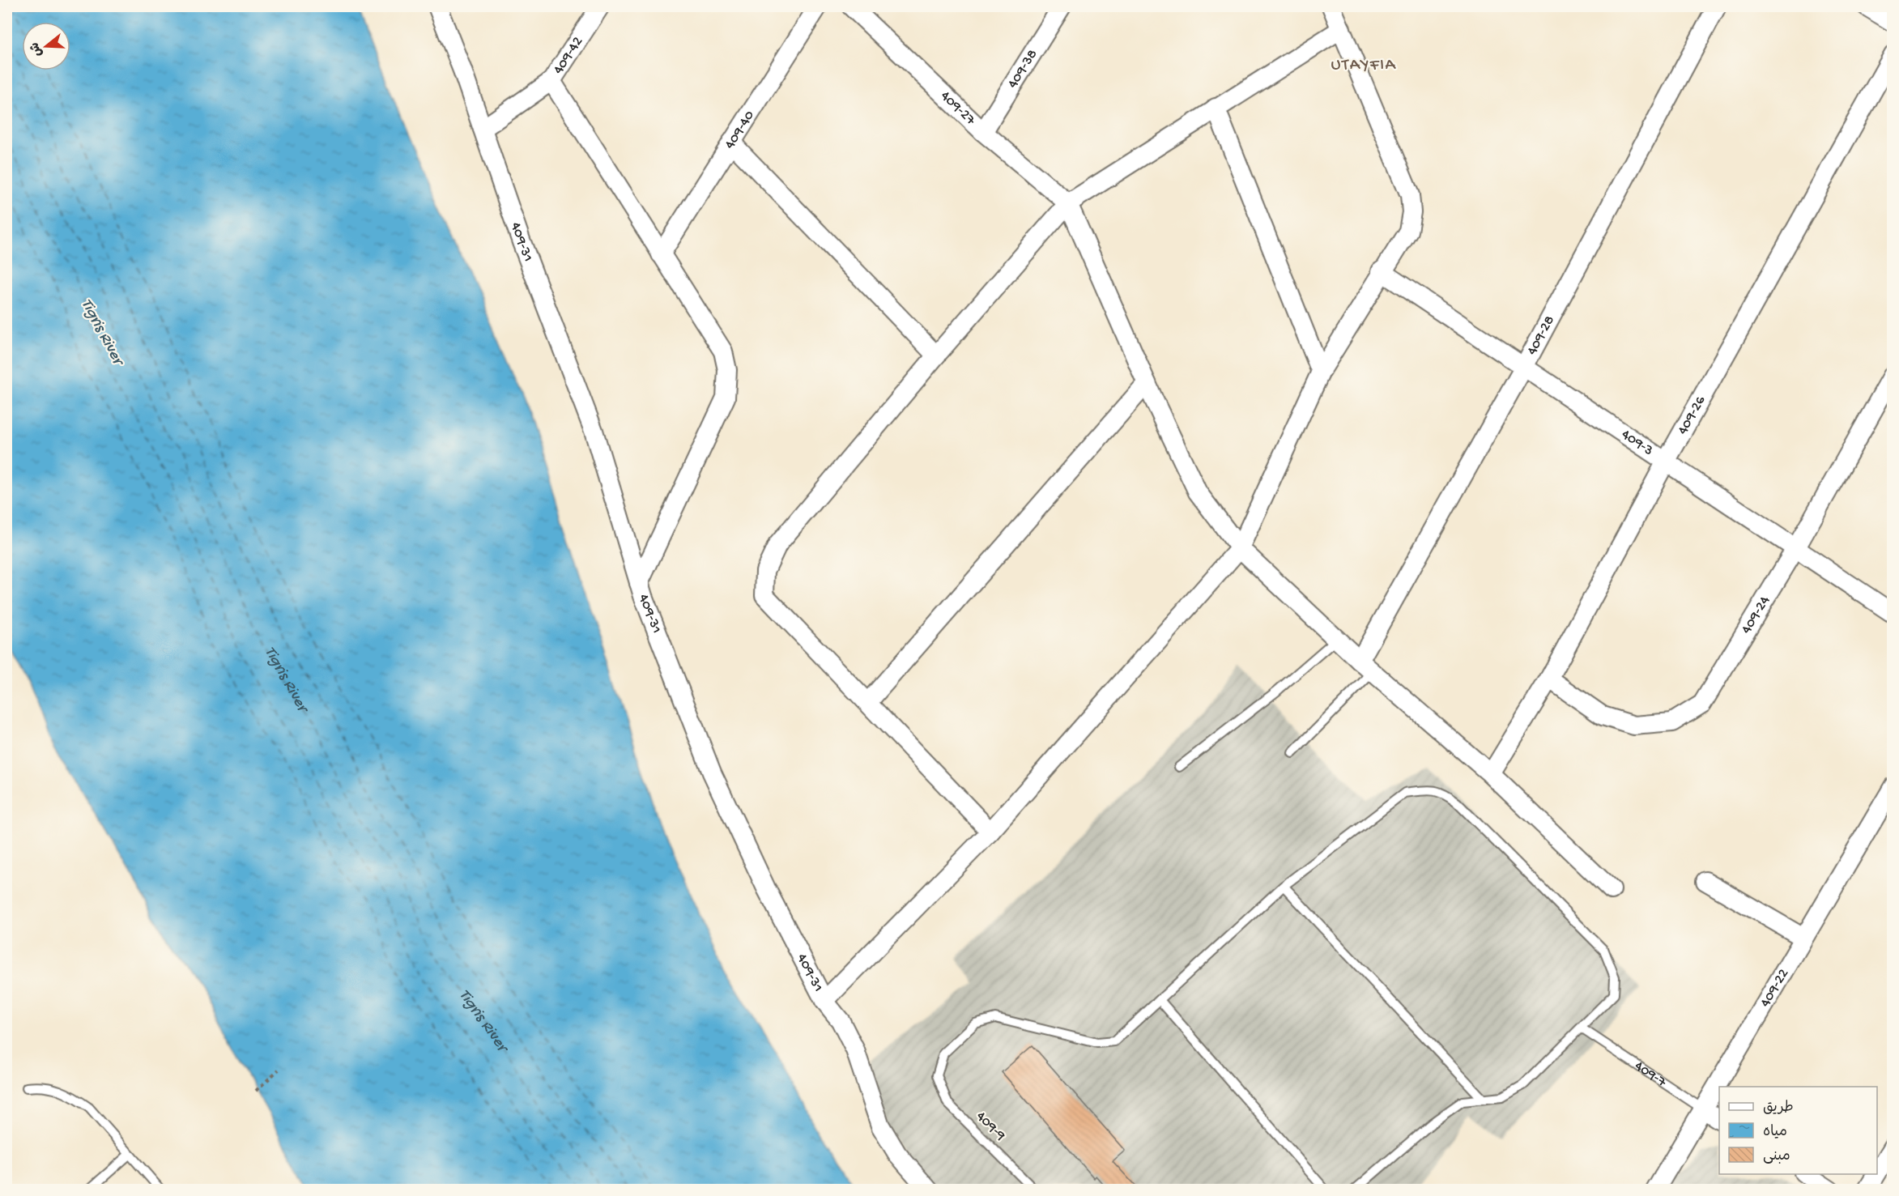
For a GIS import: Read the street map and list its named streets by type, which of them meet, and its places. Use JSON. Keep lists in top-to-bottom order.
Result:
{
  "streets": {
    "street": [
      "409-42",
      "409-38",
      "409-27",
      "409-40",
      "409-31",
      "409-28",
      "409-26",
      "409-3",
      "409-24",
      "409-22",
      "409-7"
    ],
    "lane": ["409-9"]
  },
  "crossings": [
    ["409-38", "409-27"],
    ["409-28", "409-3"],
    ["409-26", "409-3"],
    ["409-26", "409-24"],
    ["409-3", "409-24"],
    ["409-22", "409-7"]
  ],
  "districts": ["UTAYFIA"],
  "water": ["Tigris River"],
  "legend": ["طريق", "مياه", "مبنى"],
  "north": "left"
}
